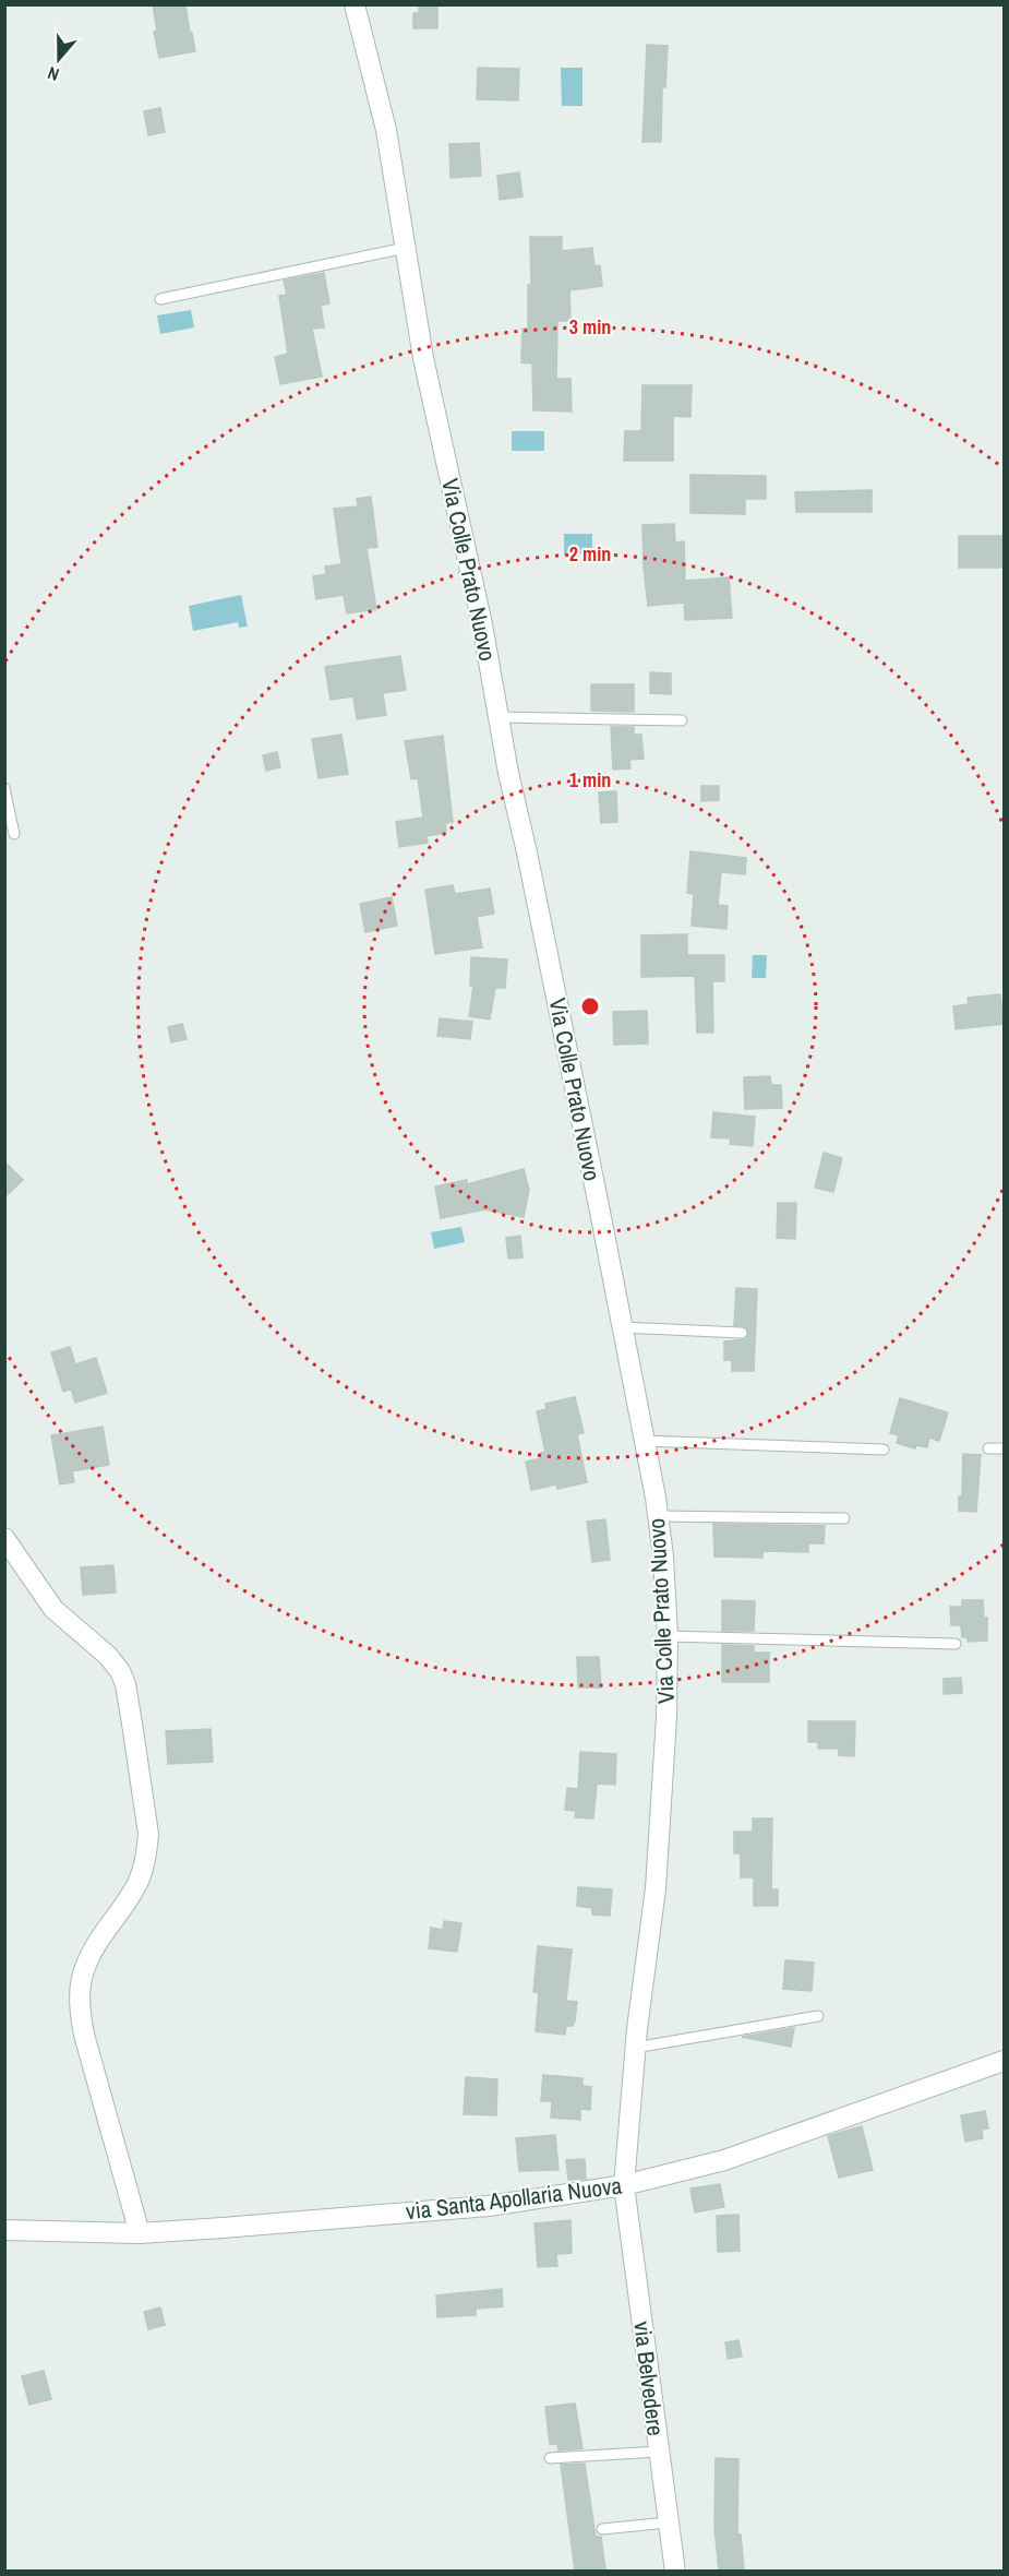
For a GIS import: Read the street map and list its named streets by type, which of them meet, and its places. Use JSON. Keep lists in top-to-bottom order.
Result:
{
  "streets": {
    "street": ["Via Colle Prato Nuovo", "via Santa Apollaria Nuova", "via Belvedere"]
  },
  "crossings": [
    ["Via Colle Prato Nuovo", "via Santa Apollaria Nuova"],
    ["Via Colle Prato Nuovo", "via Belvedere"],
    ["via Santa Apollaria Nuova", "via Belvedere"]
  ],
  "north": "bottom",
  "rings": ["3 min", "2 min", "1 min"]
}
